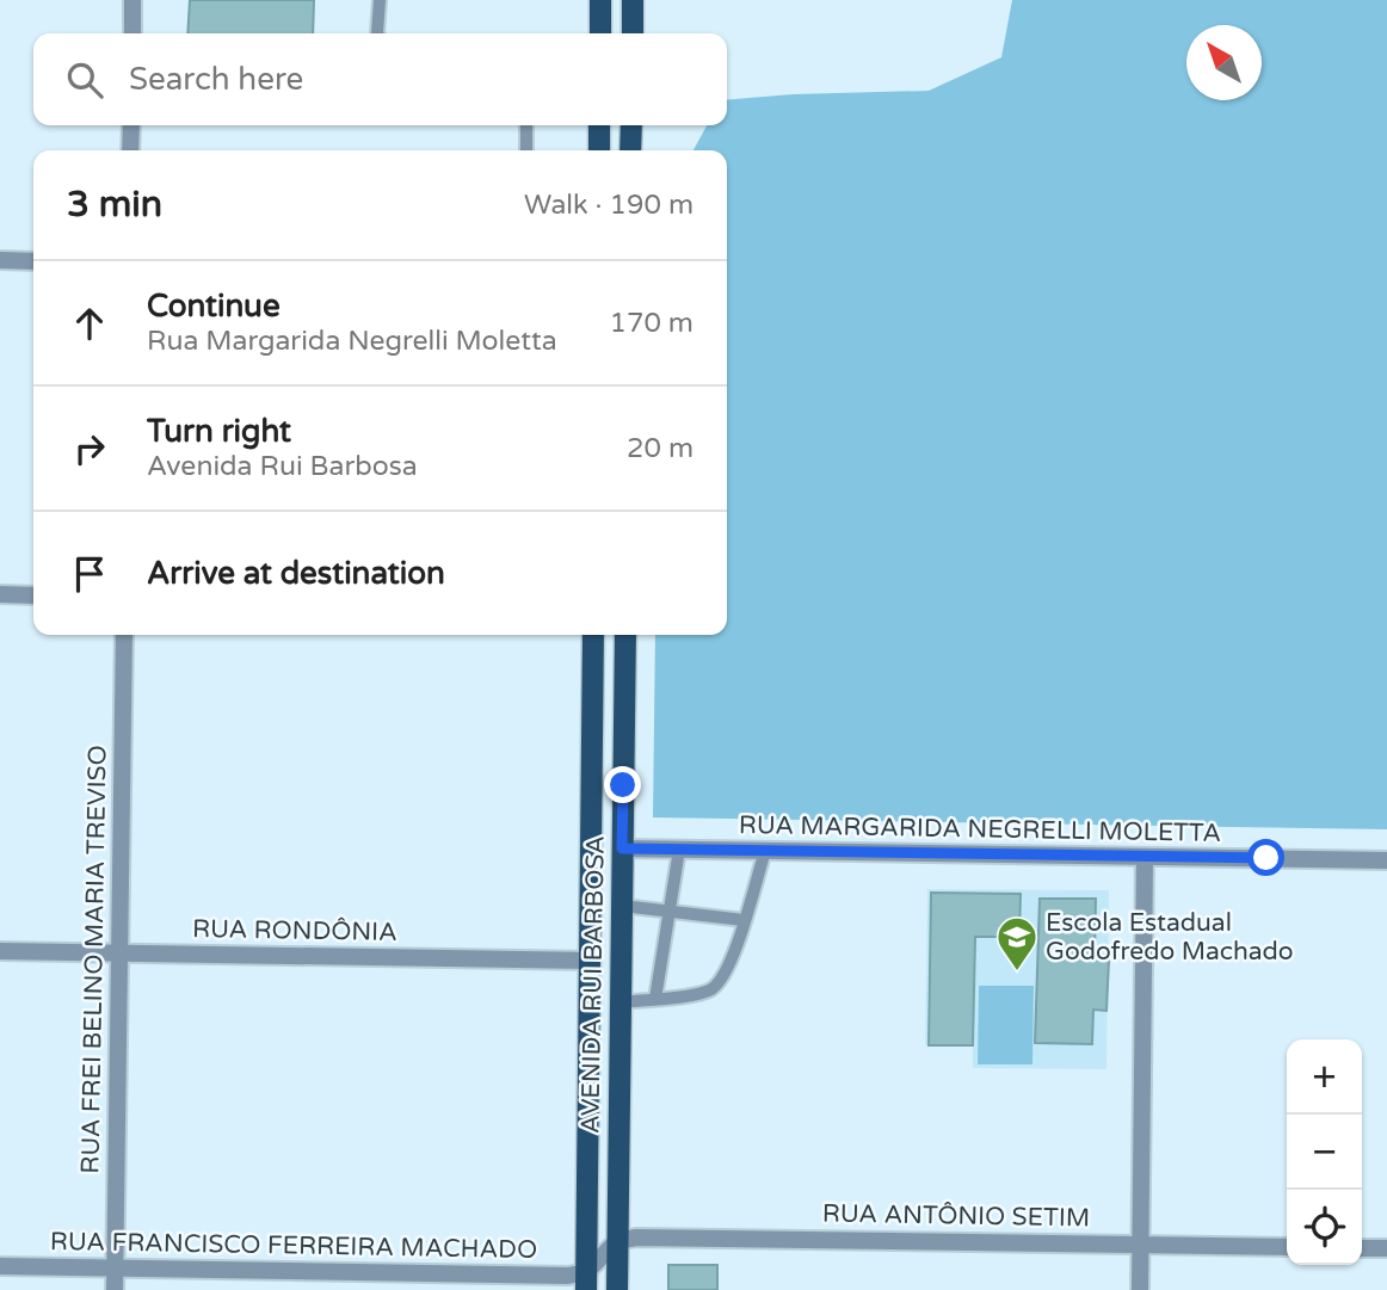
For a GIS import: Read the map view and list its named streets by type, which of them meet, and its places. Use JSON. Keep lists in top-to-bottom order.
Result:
{
  "streets": {
    "main road": ["AVENIDA RUI BARBOSA"],
    "street": [
      "RUA MARGARIDA NEGRELLI MOLETTA",
      "RUA RONDÔNIA",
      "RUA FREI BELINO MARIA TREVISO",
      "RUA ANTÔNIO SETIM",
      "RUA FRANCISCO FERREIRA MACHADO"
    ]
  },
  "crossings": [
    ["RUA MARGARIDA NEGRELLI MOLETTA", "AVENIDA RUI BARBOSA"],
    ["RUA RONDÔNIA", "RUA FREI BELINO MARIA TREVISO"],
    ["RUA RONDÔNIA", "AVENIDA RUI BARBOSA"],
    ["RUA FREI BELINO MARIA TREVISO", "RUA FRANCISCO FERREIRA MACHADO"],
    ["AVENIDA RUI BARBOSA", "RUA ANTÔNIO SETIM"],
    ["AVENIDA RUI BARBOSA", "RUA FRANCISCO FERREIRA MACHADO"]
  ],
  "places": {
    "school or university": ["Escola Estadual Godofredo Machado"]
  },
  "north": "top left",
  "page": {
    "search": "Search here",
    "heading": ["3 min", "Walk · 190 m"],
    "list": [
      ["Continue", "Rua Margarida Negrelli Moletta", "170 m"],
      ["Turn right", "Avenida Rui Barbosa", "20 m"],
      "Arrive at destination"
    ],
    "map_buttons": ["+", "−"]
  }
}
